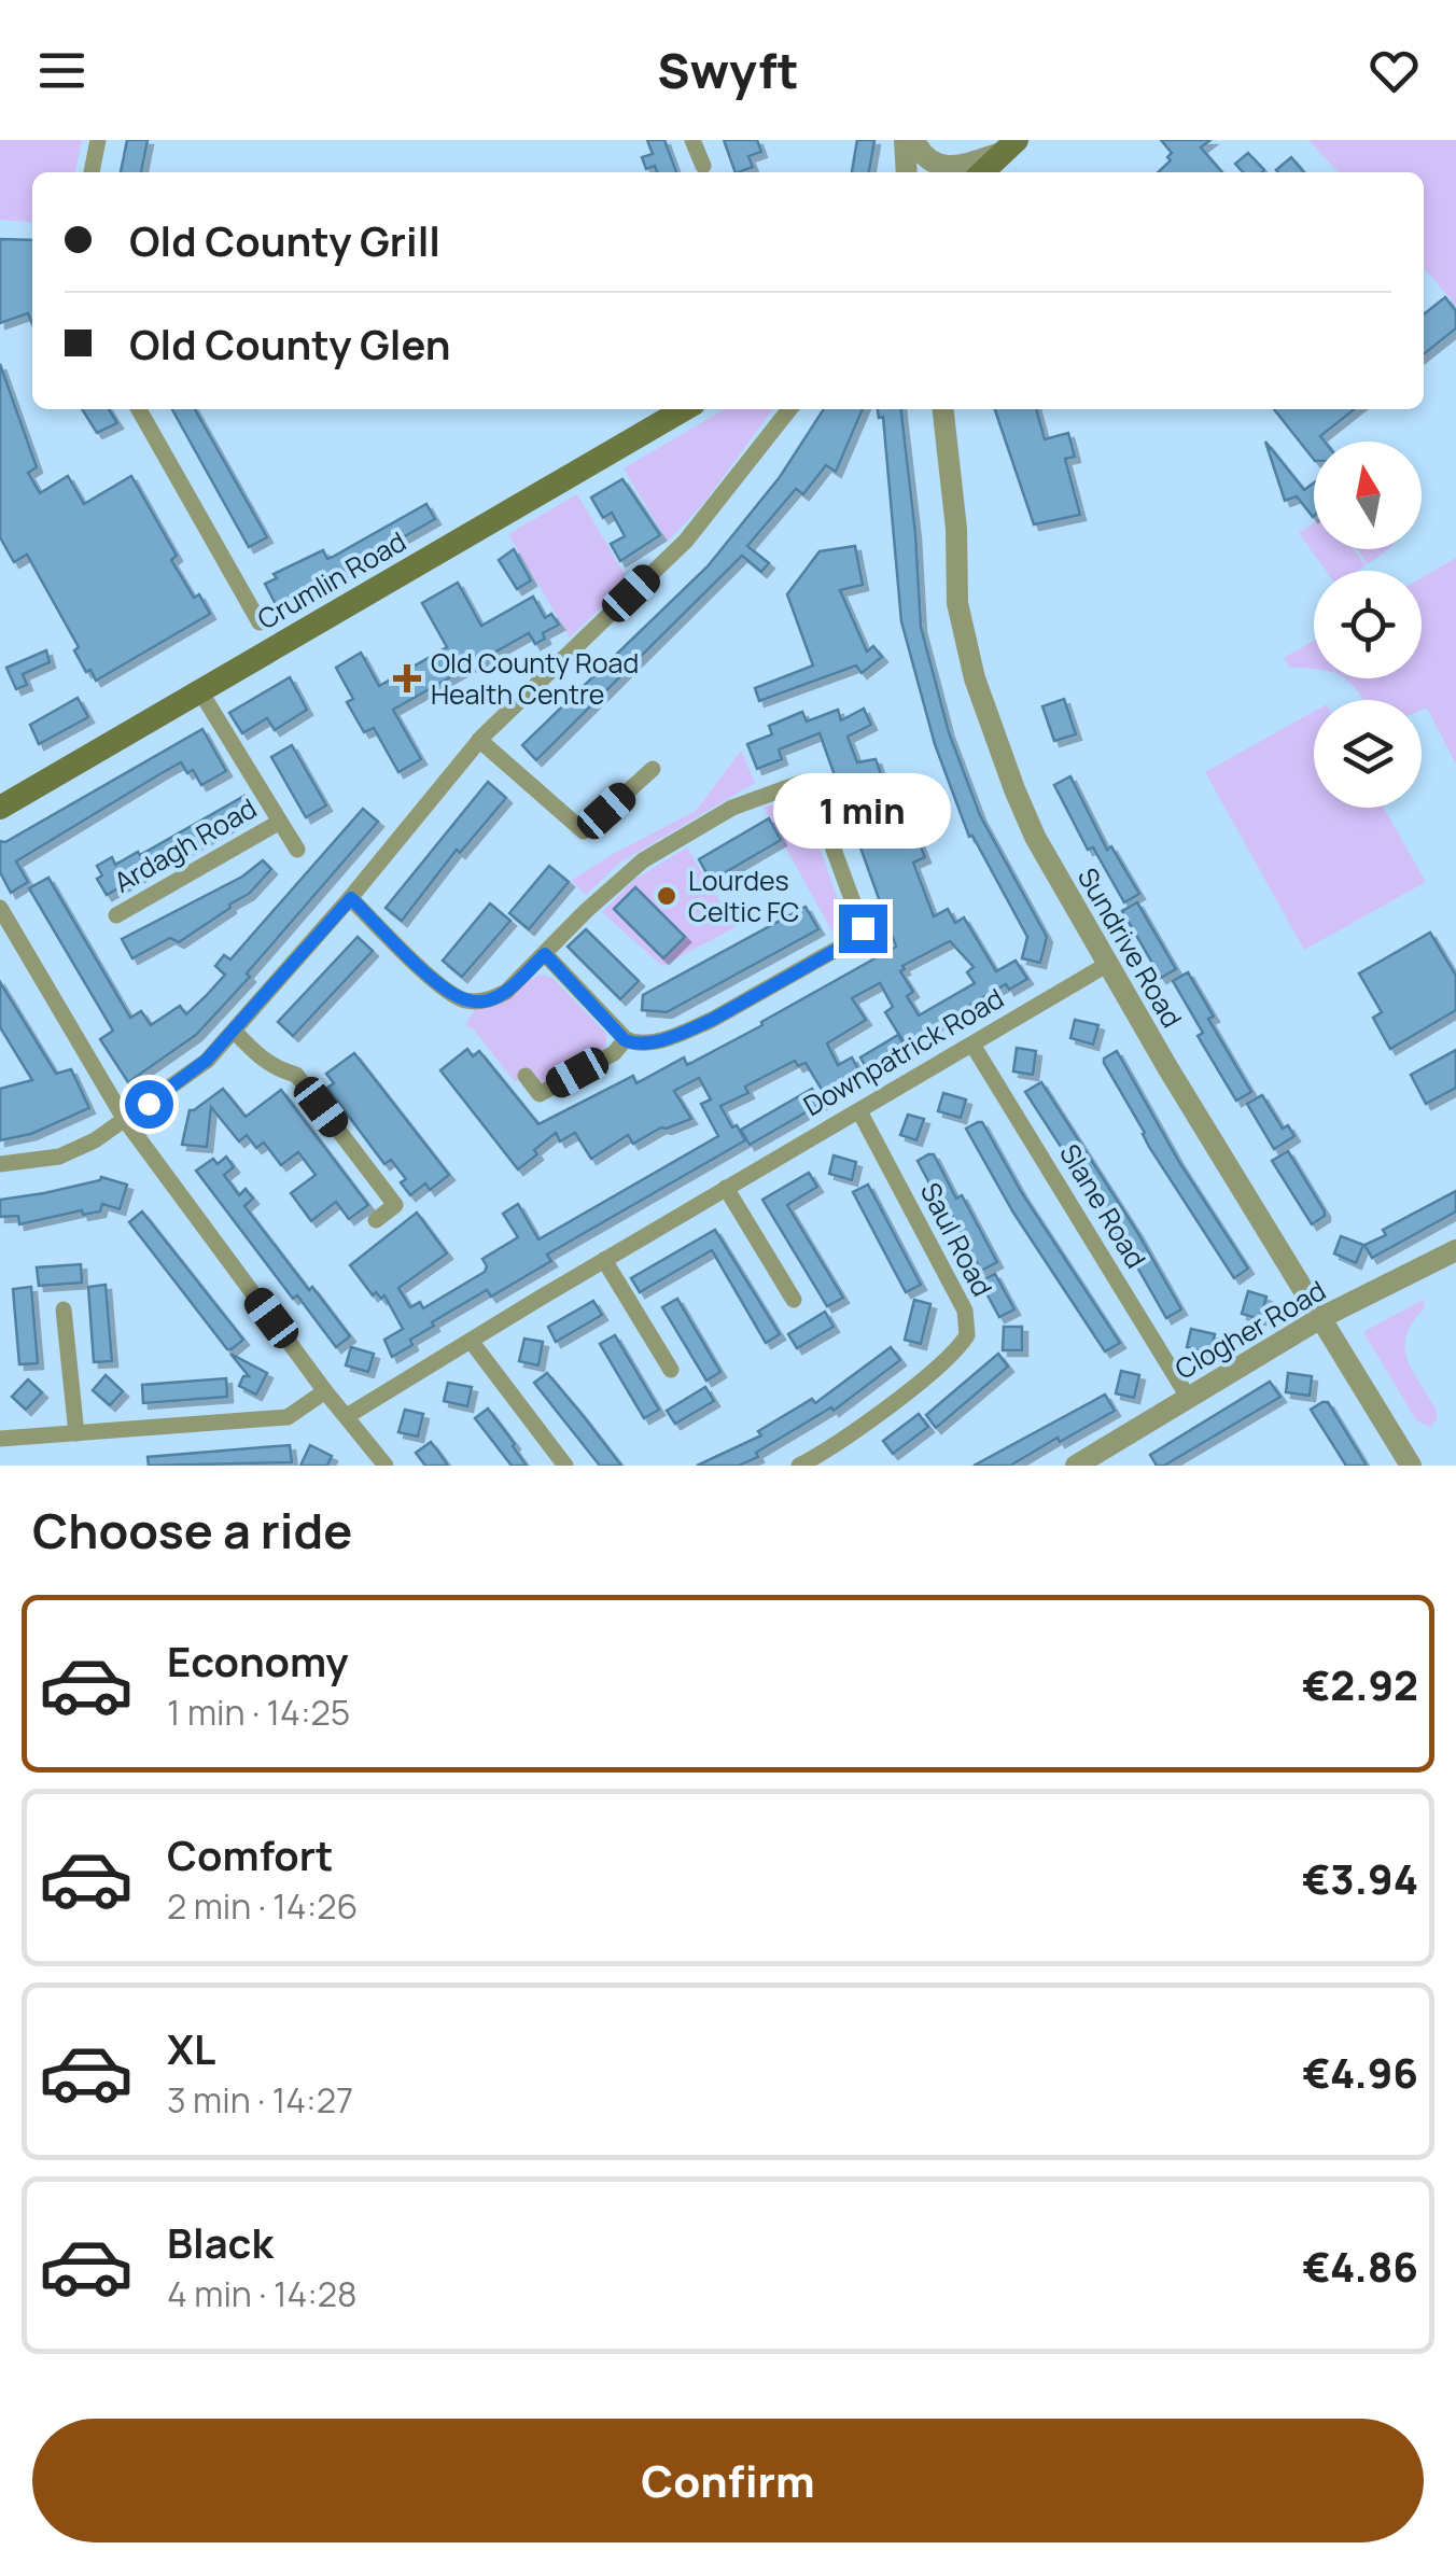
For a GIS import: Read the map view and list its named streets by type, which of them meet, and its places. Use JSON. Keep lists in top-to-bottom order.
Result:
{
  "streets": {
    "main road": ["Crumlin Road"],
    "street": [
      "Ardagh Road",
      "Sundrive Road",
      "Downpatrick Road",
      "Slane Road",
      "Saul Road",
      "Clogher Road"
    ]
  },
  "crossings": [
    ["Crumlin Road", "Ardagh Road"],
    ["Sundrive Road", "Downpatrick Road"],
    ["Sundrive Road", "Clogher Road"],
    ["Downpatrick Road", "Slane Road"],
    ["Downpatrick Road", "Saul Road"],
    ["Slane Road", "Clogher Road"]
  ],
  "places": {
    "health": ["Old County Road Health Centre"],
    "other": ["Lourdes Celtic FC"]
  },
  "north": "top",
  "page": {
    "header": "Swyft",
    "banner": ["Old County Grill", "Old County Glen"],
    "bubble": "1 min",
    "heading": "Choose a ride",
    "list": [
      {
        "name": "Economy",
        "note": "1 min · 14:25",
        "value": "€2.92"
      },
      {
        "name": "Comfort",
        "note": "2 min · 14:26",
        "value": "€3.94"
      },
      {
        "name": "XL",
        "note": "3 min · 14:27",
        "value": "€4.96"
      },
      {
        "name": "Black",
        "note": "4 min · 14:28",
        "value": "€4.86"
      }
    ],
    "buttons": "Confirm"
  }
}
